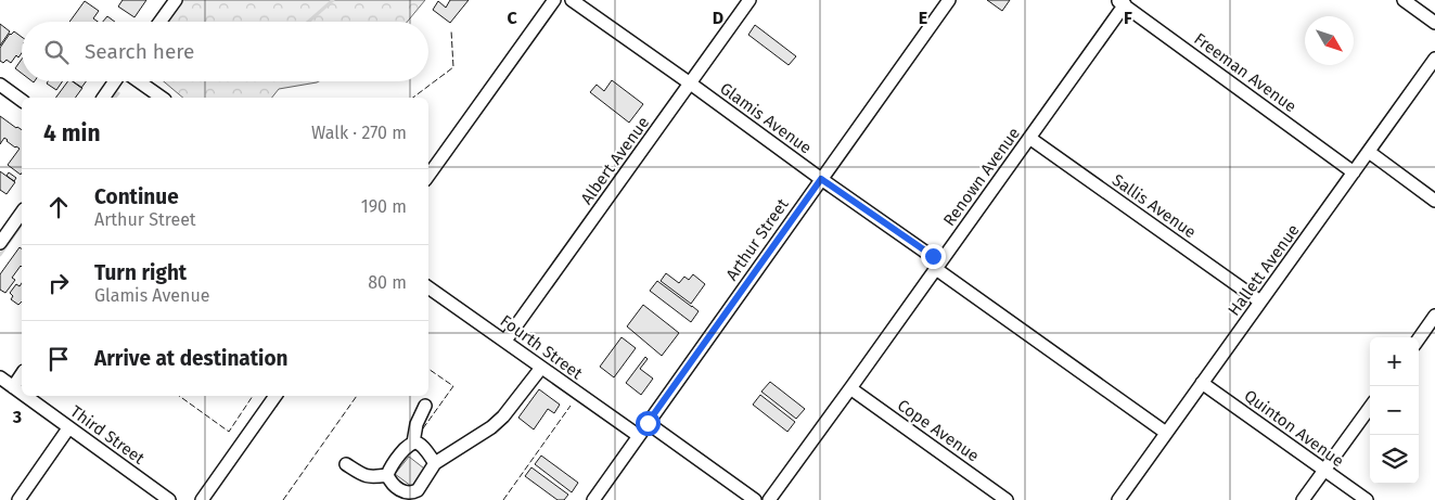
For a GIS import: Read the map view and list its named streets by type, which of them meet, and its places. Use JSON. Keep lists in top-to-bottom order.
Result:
{
  "streets": {
    "street": [
      "Freeman Avenue",
      "Glamis Avenue",
      "Albert Avenue",
      "Renown Avenue",
      "Sallis Avenue",
      "Arthur Street",
      "Hallett Avenue",
      "Fourth Street",
      "Quinton Avenue",
      "Cope Avenue",
      "Third Street"
    ]
  },
  "crossings": [
    ["Freeman Avenue", "Renown Avenue"],
    ["Freeman Avenue", "Hallett Avenue"],
    ["Glamis Avenue", "Albert Avenue"],
    ["Glamis Avenue", "Renown Avenue"],
    ["Glamis Avenue", "Arthur Street"],
    ["Glamis Avenue", "Hallett Avenue"],
    ["Albert Avenue", "Fourth Street"],
    ["Renown Avenue", "Sallis Avenue"],
    ["Renown Avenue", "Cope Avenue"],
    ["Sallis Avenue", "Hallett Avenue"],
    ["Arthur Street", "Fourth Street"],
    ["Hallett Avenue", "Quinton Avenue"]
  ],
  "north": "bottom right",
  "page": {
    "search": "Search here",
    "heading": ["4 min", "Walk · 270 m"],
    "list": [
      ["Continue", "Arthur Street", "190 m"],
      ["Turn right", "Glamis Avenue", "80 m"],
      "Arrive at destination"
    ],
    "map_buttons": ["+", "−"]
  },
  "grid": {
    "columns": [
      "C",
      "D",
      "E",
      "F"
    ],
    "rows": ["3"]
  }
}
